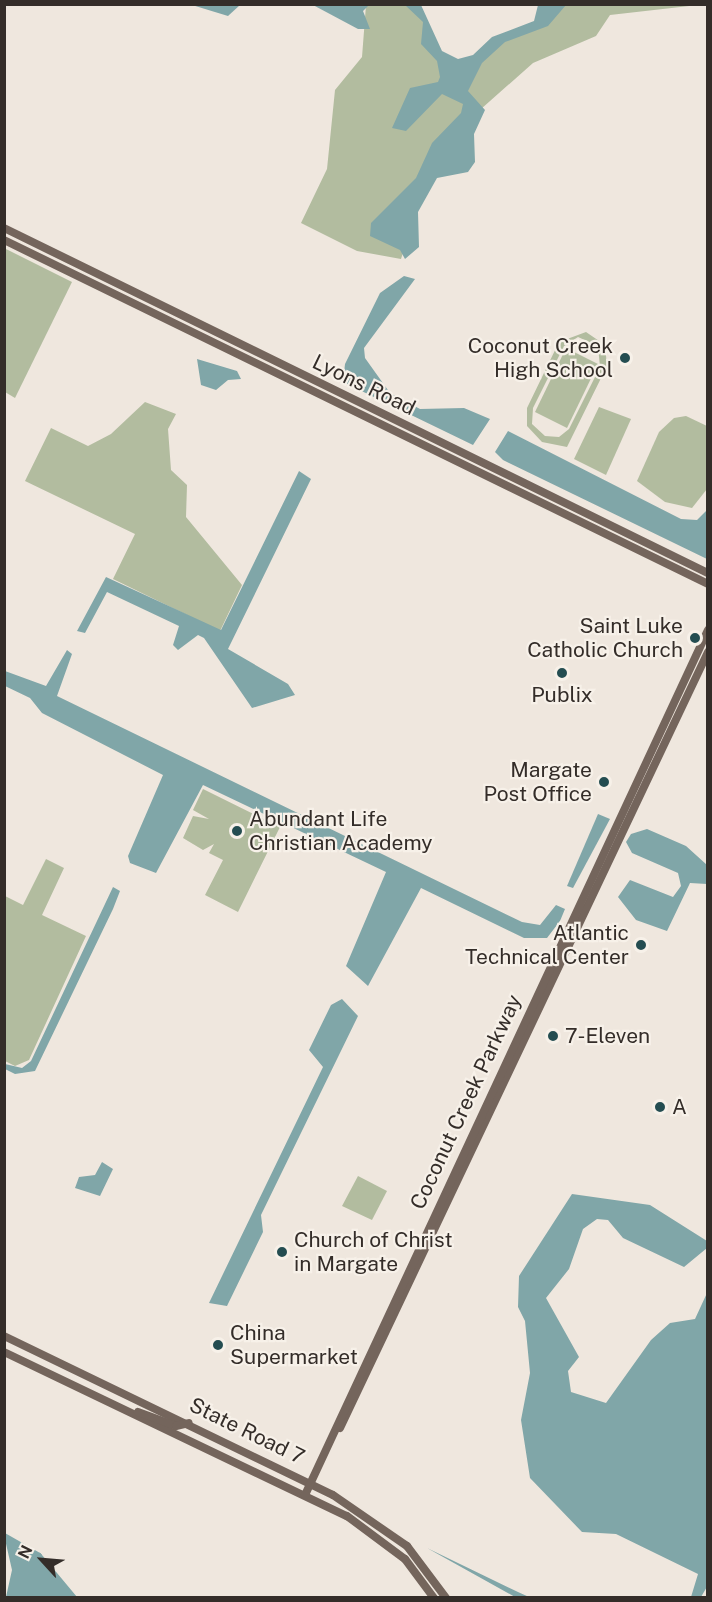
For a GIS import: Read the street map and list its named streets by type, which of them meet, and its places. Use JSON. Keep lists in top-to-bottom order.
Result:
{
  "streets": {
    "main road": ["Lyons Road", "Coconut Creek Parkway", "State Road 7"]
  },
  "crossings": [
    ["Coconut Creek Parkway", "State Road 7"]
  ],
  "places": [
    "Coconut Creek High School",
    "Saint Luke Catholic Church",
    "Publix",
    "Margate Post Office",
    "Abundant Life Christian Academy",
    "Atlantic Technical Center",
    "7-Eleven",
    "A",
    "Church of Christ in Margate",
    "China Supermarket"
  ],
  "north": "top left"
}
